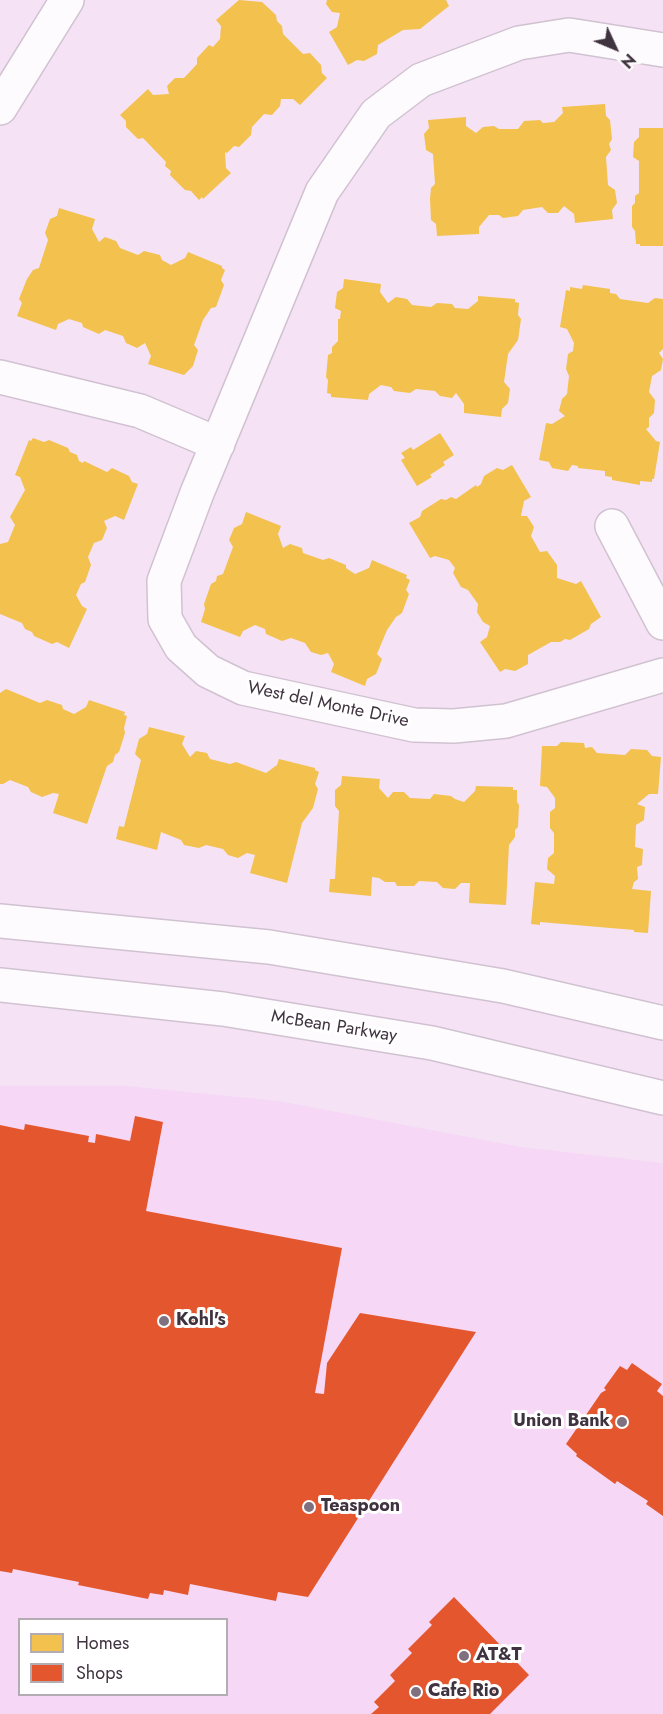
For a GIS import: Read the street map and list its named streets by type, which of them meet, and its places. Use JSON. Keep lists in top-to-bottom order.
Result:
{
  "streets": {
    "street": ["West del Monte Drive", "McBean Parkway"]
  },
  "places": [
    "Kohl's",
    "Union Bank",
    "Teaspoon",
    "AT&T",
    "Cafe Rio"
  ],
  "legend": ["Homes", "Shops"],
  "north": "bottom right"
}
